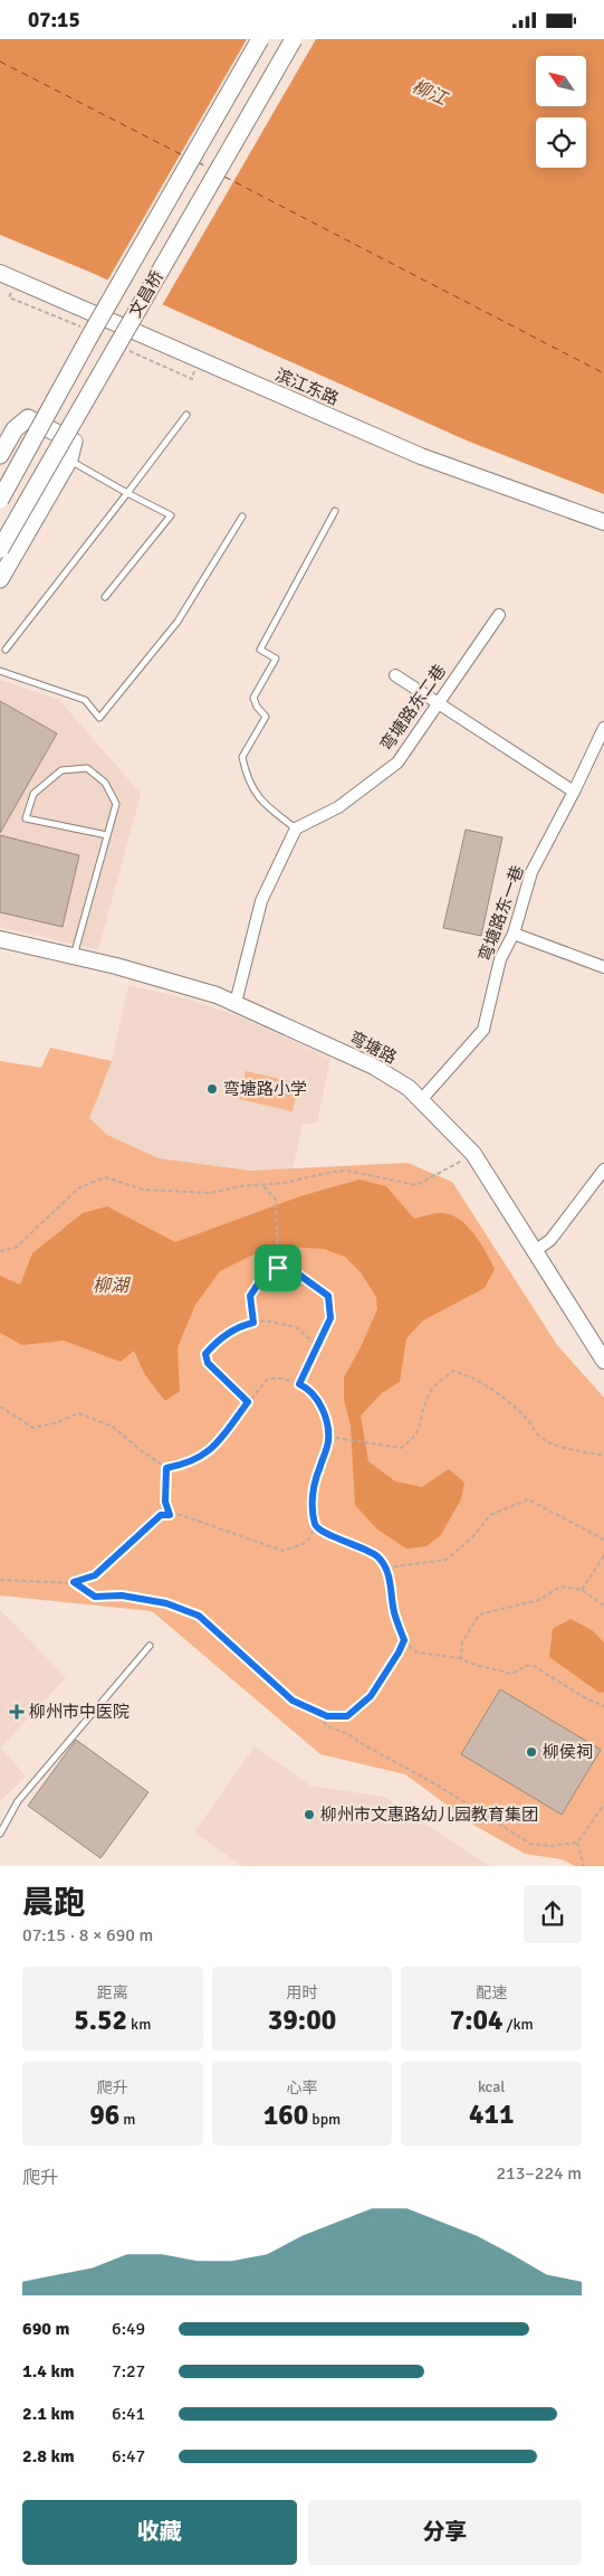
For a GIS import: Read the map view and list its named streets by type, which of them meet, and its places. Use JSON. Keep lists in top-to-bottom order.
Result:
{
  "streets": {
    "main road": ["文昌桥"],
    "street": [
      "滨江东路",
      "弯塘路东二巷",
      "弯塘路东一巷",
      "弯塘路"
    ]
  },
  "crossings": [
    ["弯塘路东一巷", "弯塘路"]
  ],
  "water": ["柳江", "柳湖"],
  "places": {
    "other": ["弯塘路小学", "柳侯祠", "柳州市文惠路幼儿园教育集团"],
    "health": ["柳州市中医院"]
  },
  "north": "top left",
  "page": {
    "status": "07:15",
    "heading": ["晨跑", "07:15 · 8 × 690 m"],
    "stats": [
      ["距离", "5.52 km"],
      ["用时", "39:00"],
      ["配速", "7:04 /km"],
      ["爬升", "96 m"],
      ["心率", "160 bpm"],
      ["kcal", "411"]
    ],
    "chart": ["爬升", "213–224 m"],
    "list": [
      {
        "name": "690 m",
        "note": "6:49"
      },
      {
        "name": "1.4 km",
        "note": "7:27"
      },
      {
        "name": "2.1 km",
        "note": "6:41"
      },
      {
        "name": "2.8 km",
        "note": "6:47"
      }
    ],
    "buttons": ["收藏", "分享"]
  }
}
